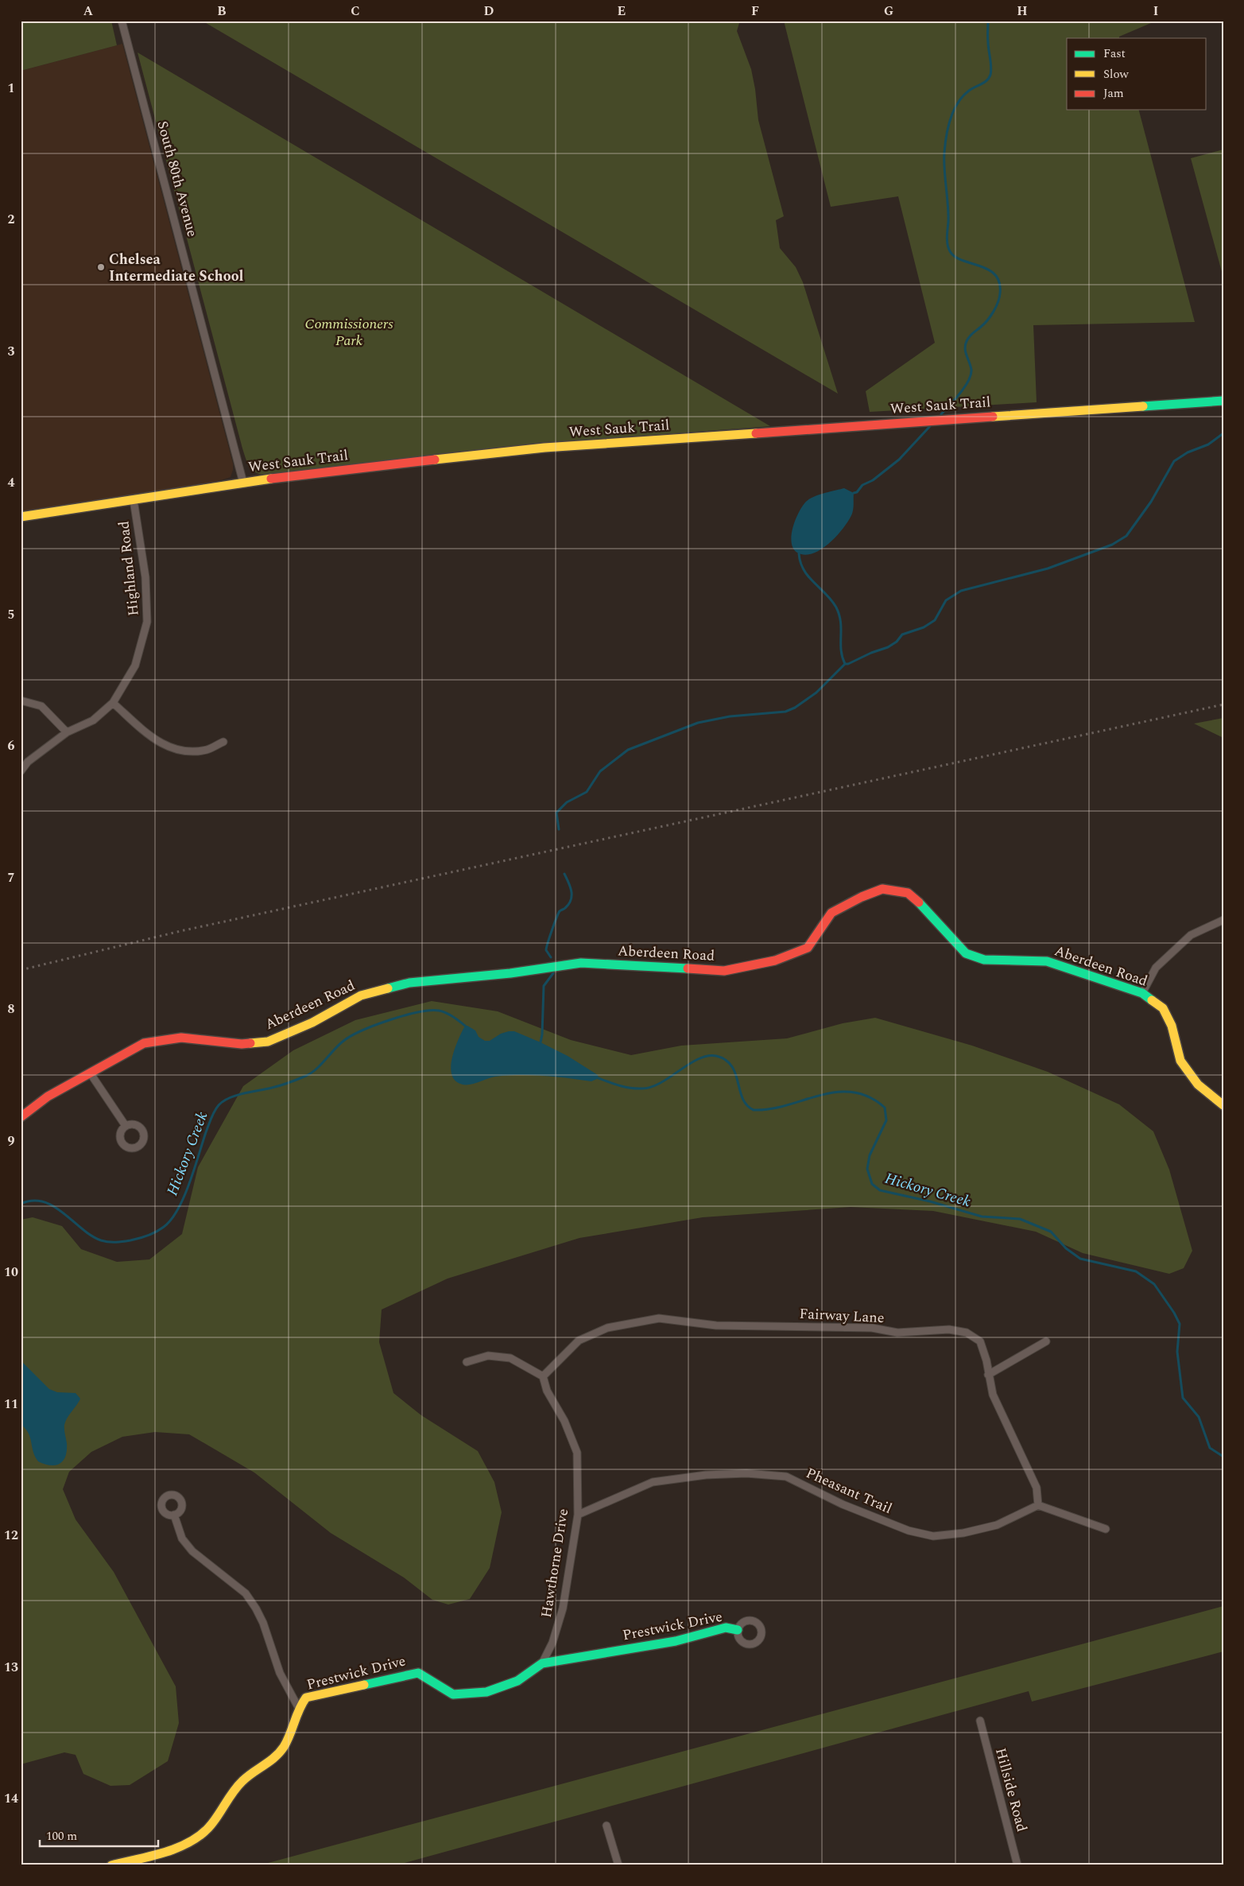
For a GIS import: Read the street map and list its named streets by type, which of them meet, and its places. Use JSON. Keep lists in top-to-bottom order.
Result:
{
  "streets": {
    "street": [
      "South 80th Avenue",
      "West Sauk Trail",
      "Highland Road",
      "Aberdeen Road",
      "Fairway Lane",
      "Pheasant Trail",
      "Hawthorne Drive",
      "Prestwick Drive",
      "Hillside Road"
    ]
  },
  "crossings": [
    ["South 80th Avenue", "West Sauk Trail"],
    ["West Sauk Trail", "Highland Road"],
    ["Fairway Lane", "Pheasant Trail"],
    ["Fairway Lane", "Hawthorne Drive"],
    ["Pheasant Trail", "Hawthorne Drive"],
    ["Hawthorne Drive", "Prestwick Drive"]
  ],
  "water": ["Hickory Creek"],
  "parks": ["Commissioners Park"],
  "places": ["Chelsea Intermediate School"],
  "legend": ["Fast", "Slow", "Jam"],
  "scale_bar": "100 m",
  "grid": {
    "columns": [
      "A",
      "B",
      "C",
      "D",
      "E",
      "F",
      "G",
      "H",
      "I"
    ],
    "rows": [
      "1",
      "2",
      "3",
      "4",
      "5",
      "6",
      "7",
      "8",
      "9",
      "10",
      "11",
      "12",
      "13",
      "14"
    ]
  }
}
